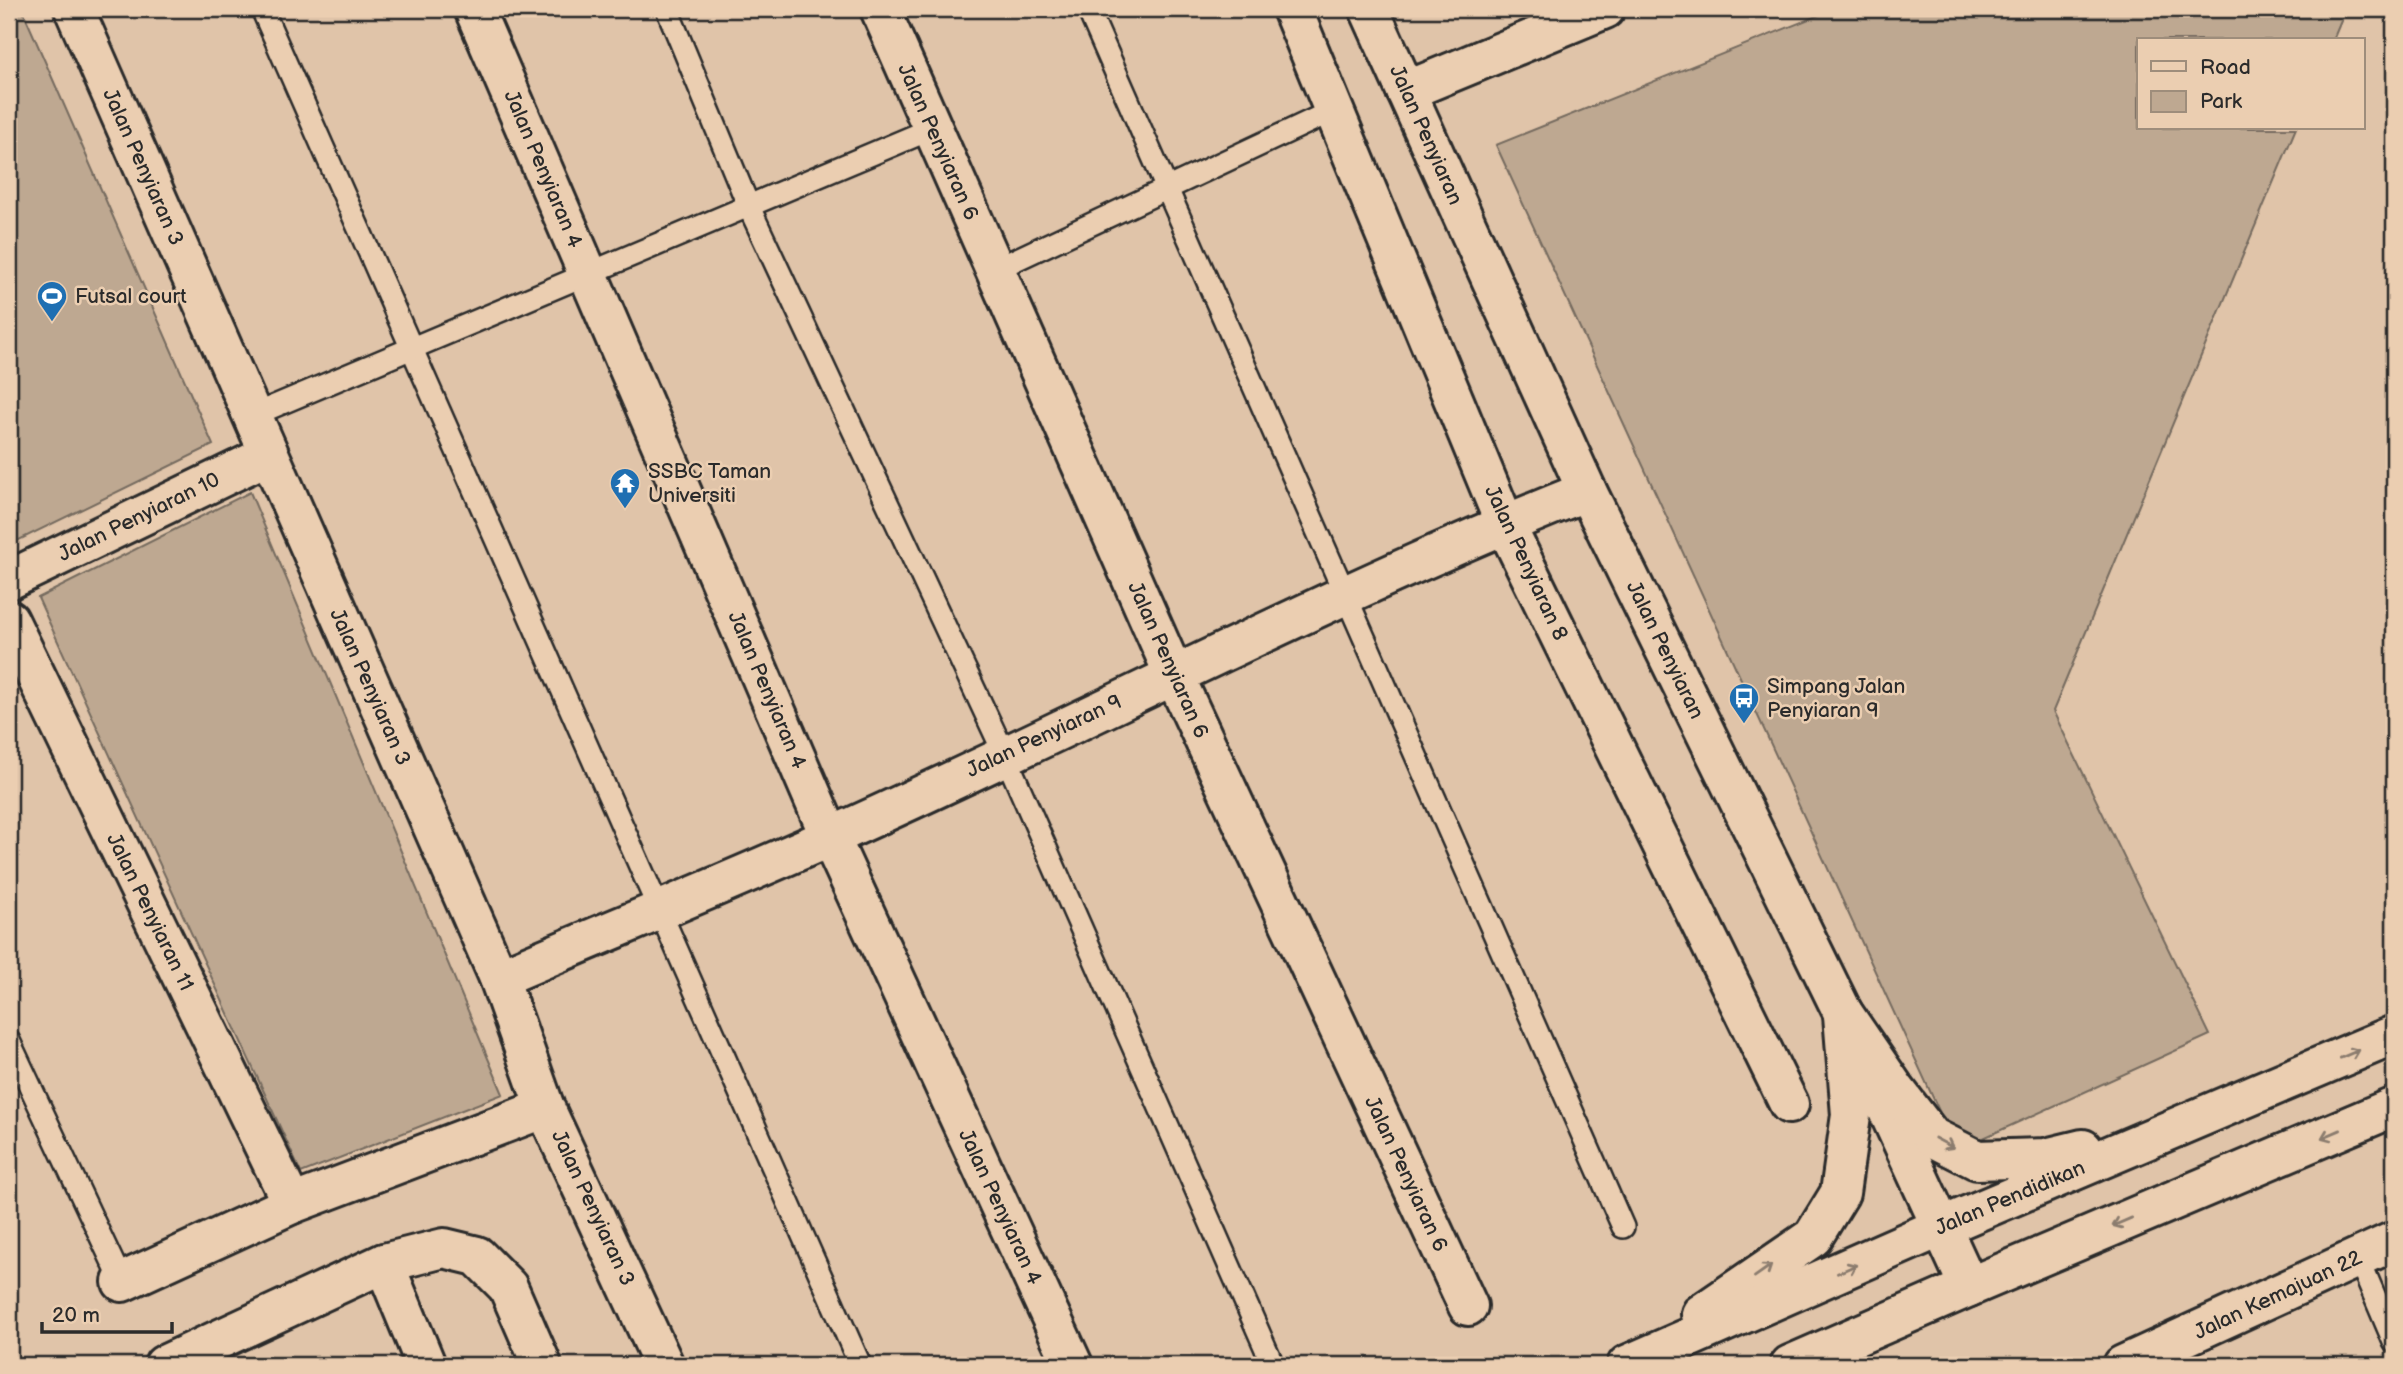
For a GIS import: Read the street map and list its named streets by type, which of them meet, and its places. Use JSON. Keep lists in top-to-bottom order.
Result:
{
  "streets": {
    "street": [
      "Jalan Penyiaran",
      "Jalan Penyiaran 6",
      "Jalan Penyiaran 3",
      "Jalan Penyiaran 4",
      "Jalan Penyiaran 10",
      "Jalan Penyiaran 8",
      "Jalan Penyiaran 9",
      "Jalan Penyiaran 11",
      "Jalan Pendidikan",
      "Jalan Kemajuan 22"
    ]
  },
  "crossings": [
    ["Jalan Penyiaran", "Jalan Penyiaran 9"],
    ["Jalan Penyiaran", "Jalan Pendidikan"],
    ["Jalan Penyiaran 6", "Jalan Penyiaran 9"],
    ["Jalan Penyiaran 3", "Jalan Penyiaran 10"],
    ["Jalan Penyiaran 3", "Jalan Penyiaran 9"],
    ["Jalan Penyiaran 4", "Jalan Penyiaran 9"],
    ["Jalan Penyiaran 8", "Jalan Penyiaran 9"]
  ],
  "places": {
    "sports": ["Futsal court"],
    "temple": ["SSBC Taman Universiti"],
    "bus stop": ["Simpang Jalan Penyiaran 9"]
  },
  "legend": ["Road", "Park"],
  "scale_bar": "20 m"
}
